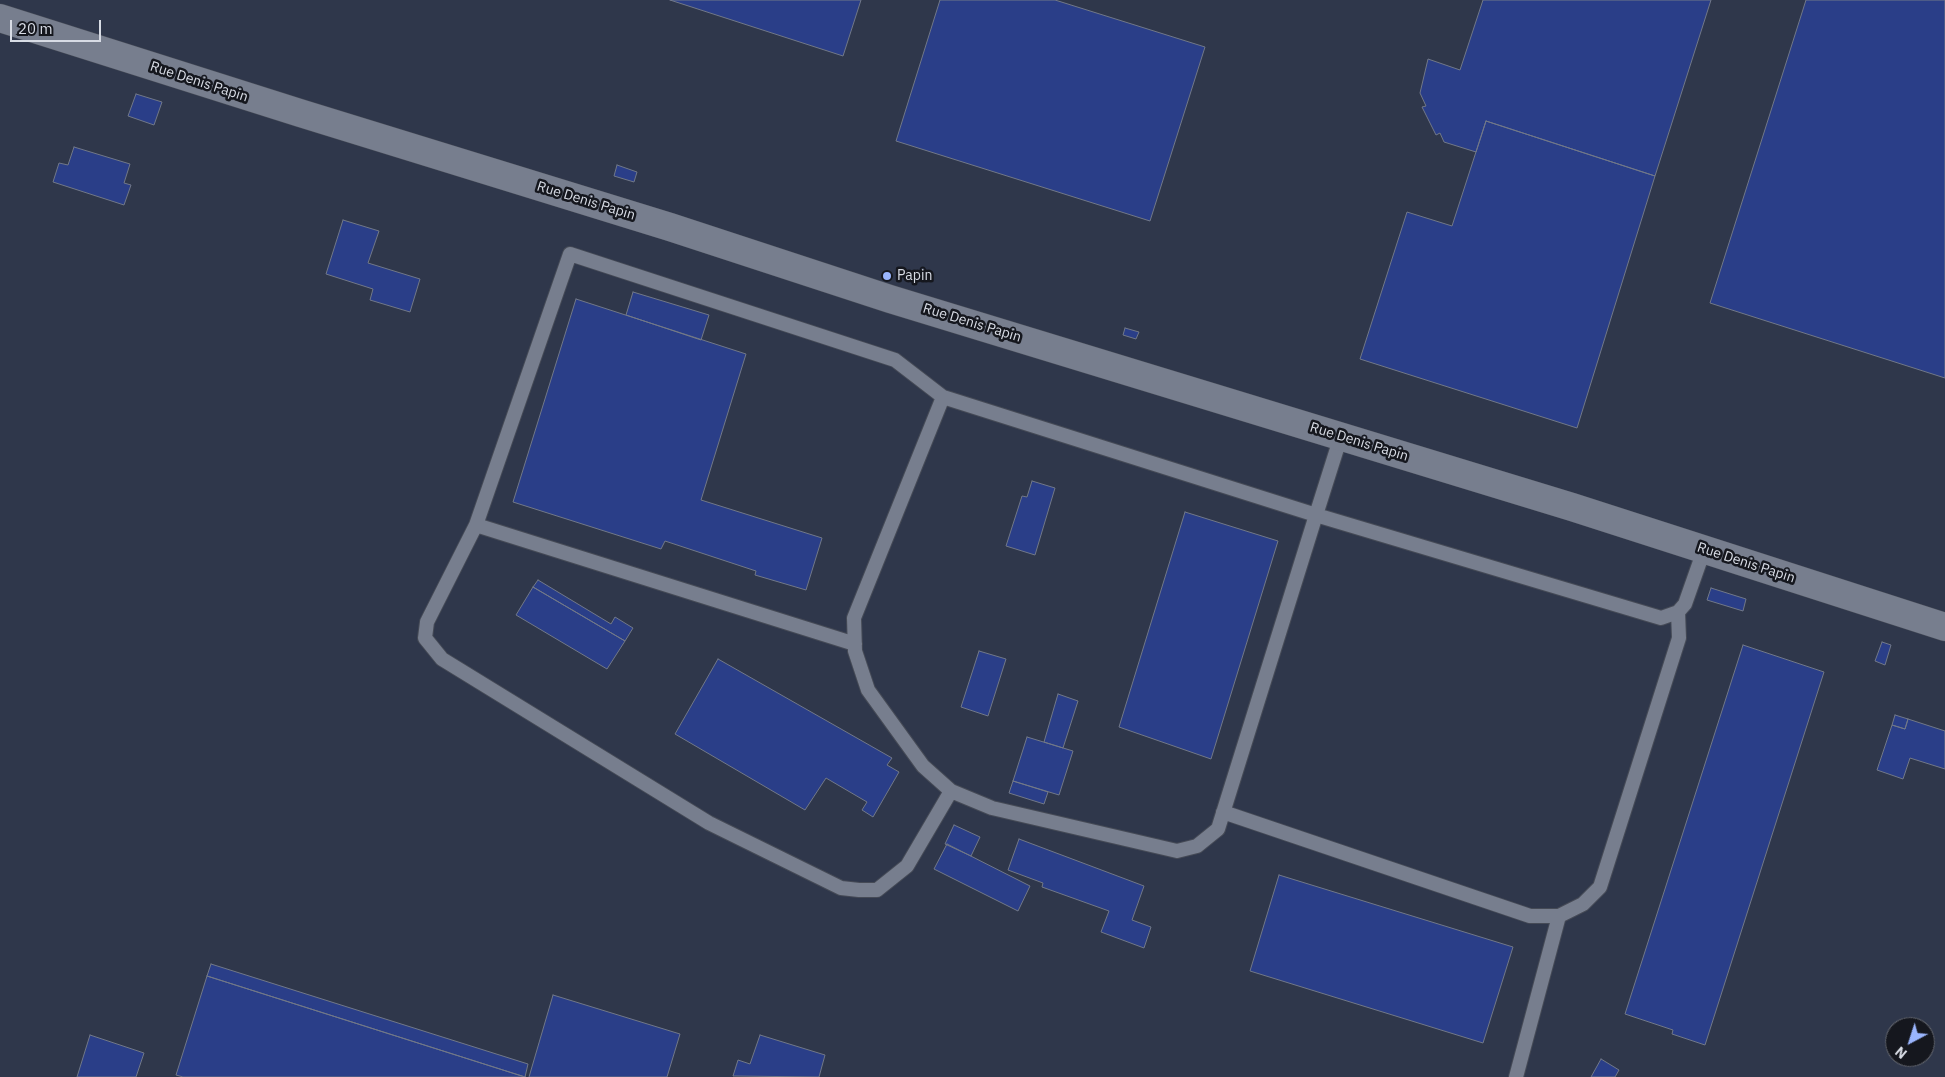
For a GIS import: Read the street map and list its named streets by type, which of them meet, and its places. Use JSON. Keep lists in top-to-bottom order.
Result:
{
  "streets": {
    "street": ["Rue Denis Papin"]
  },
  "places": ["Papin"],
  "scale_bar": "20 m",
  "north": "bottom left"
}
